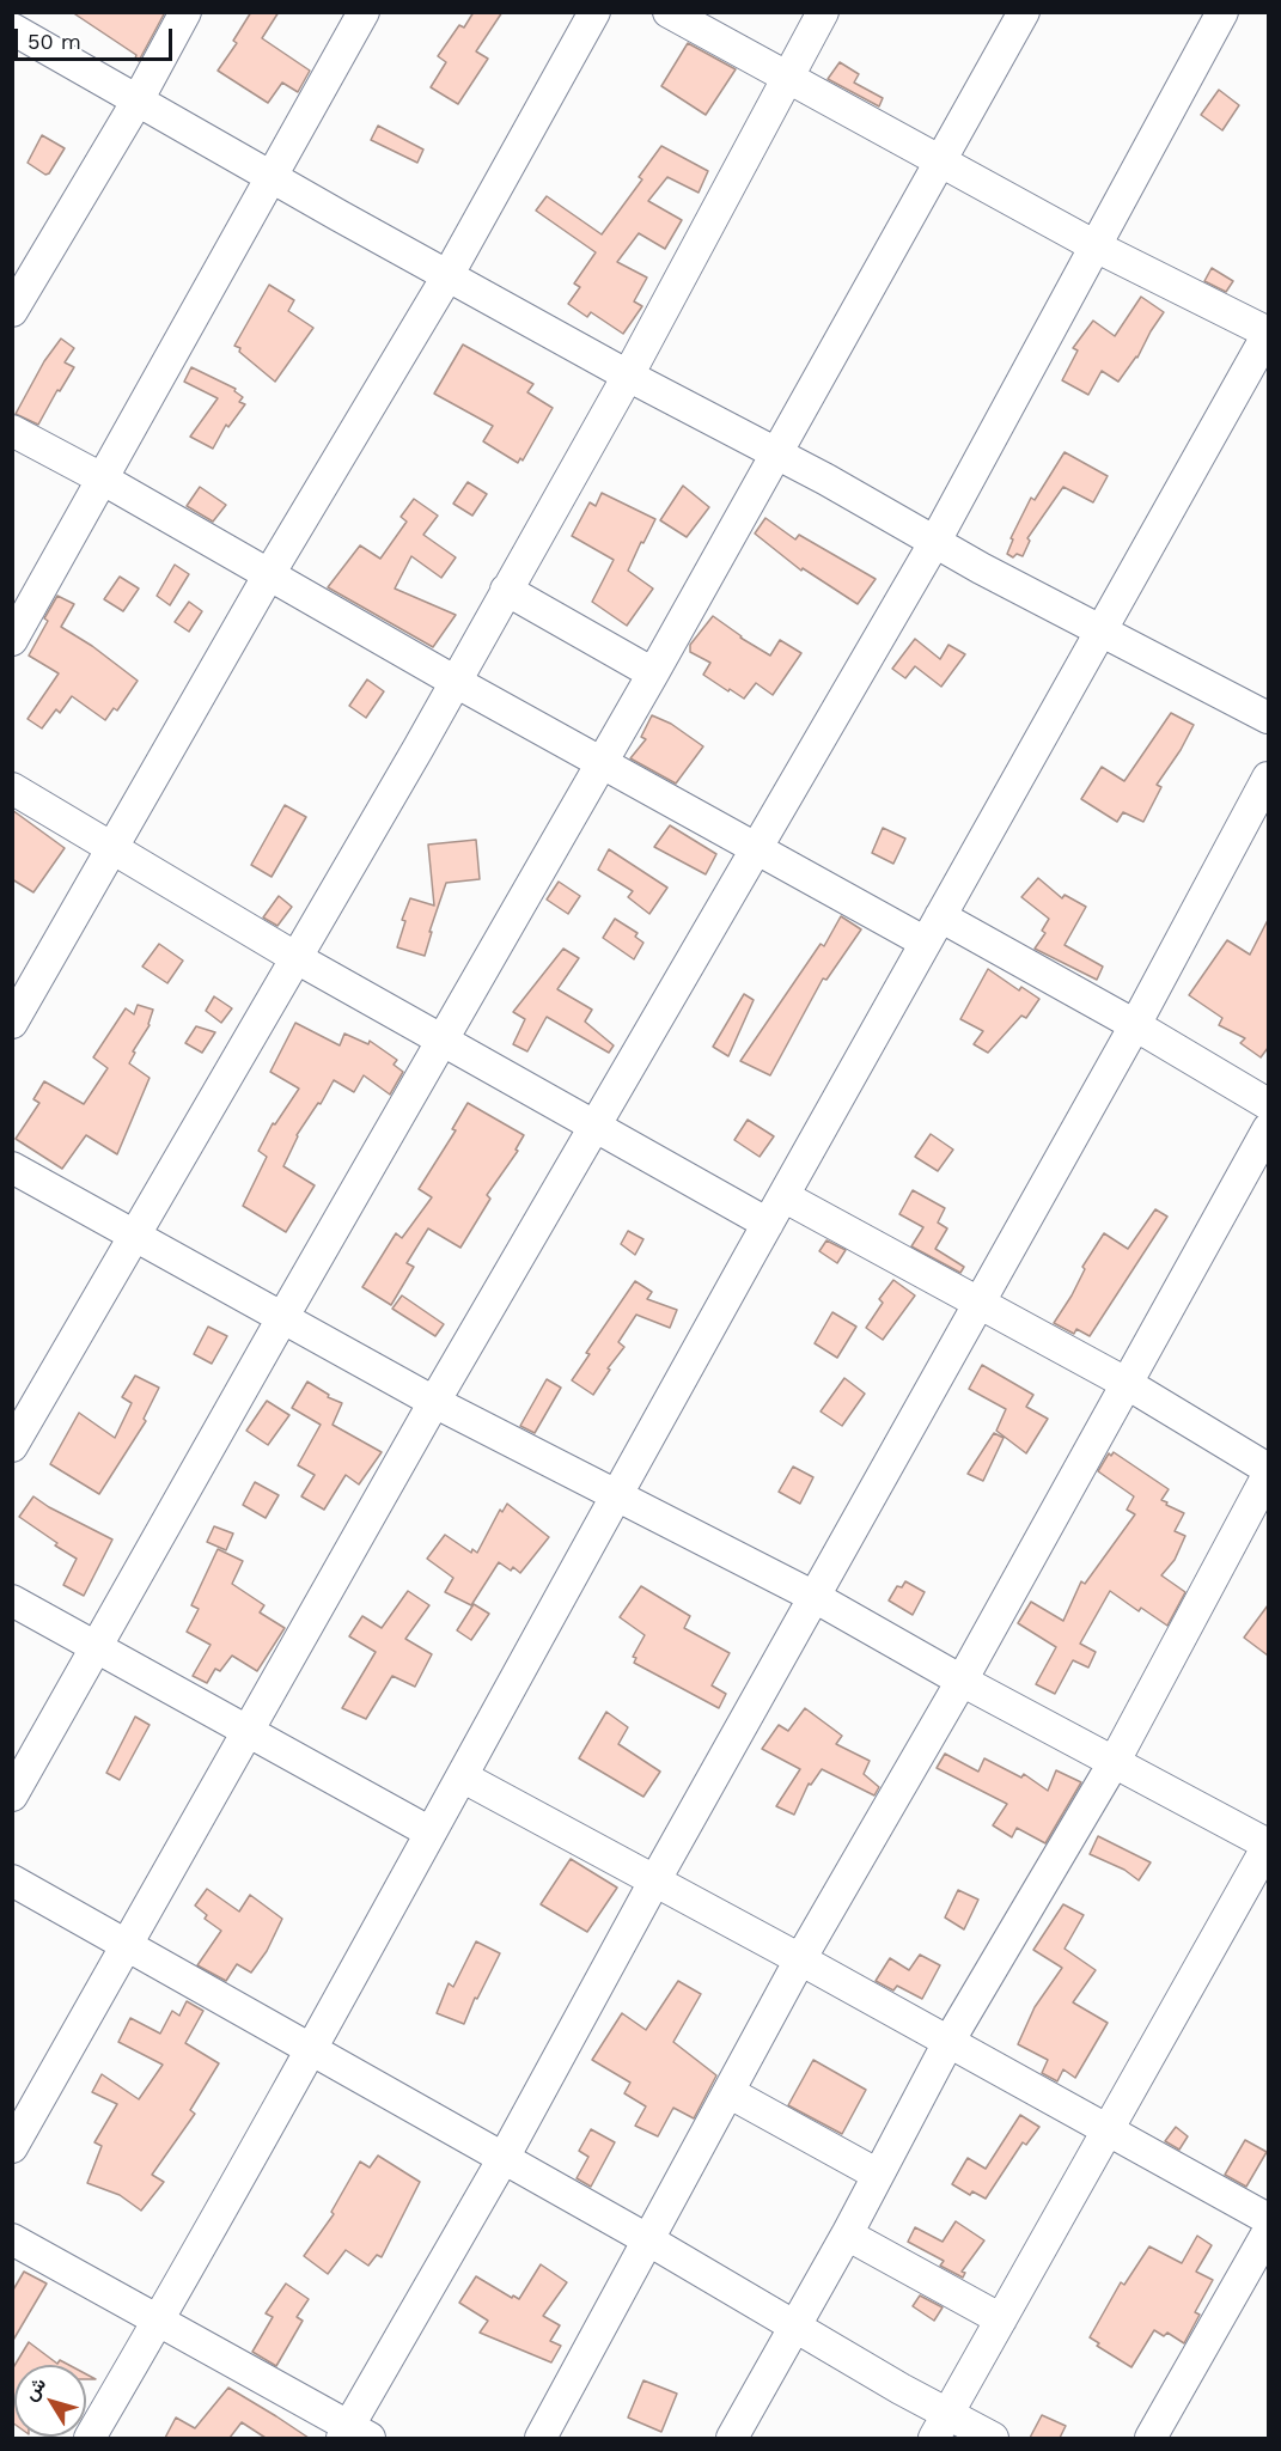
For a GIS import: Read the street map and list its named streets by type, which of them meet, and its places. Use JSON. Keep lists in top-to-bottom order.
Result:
{
  "scale_bar": "50 m",
  "north": "top left"
}
